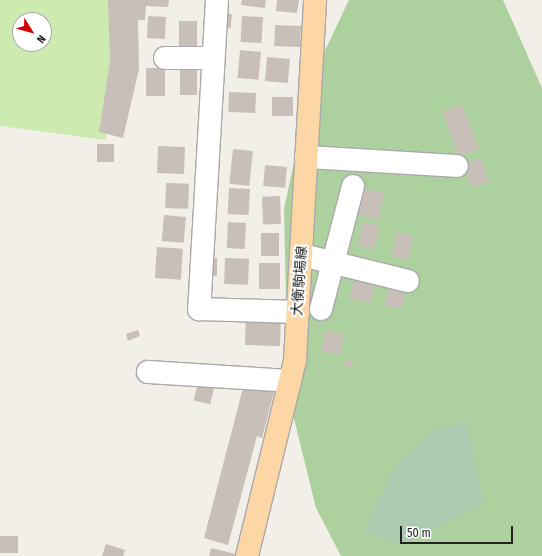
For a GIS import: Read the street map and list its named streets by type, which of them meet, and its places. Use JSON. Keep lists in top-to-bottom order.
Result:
{
  "streets": {
    "main road": ["大衡駒場線"]
  },
  "scale_bar": "50 m",
  "north": "bottom right"
}
